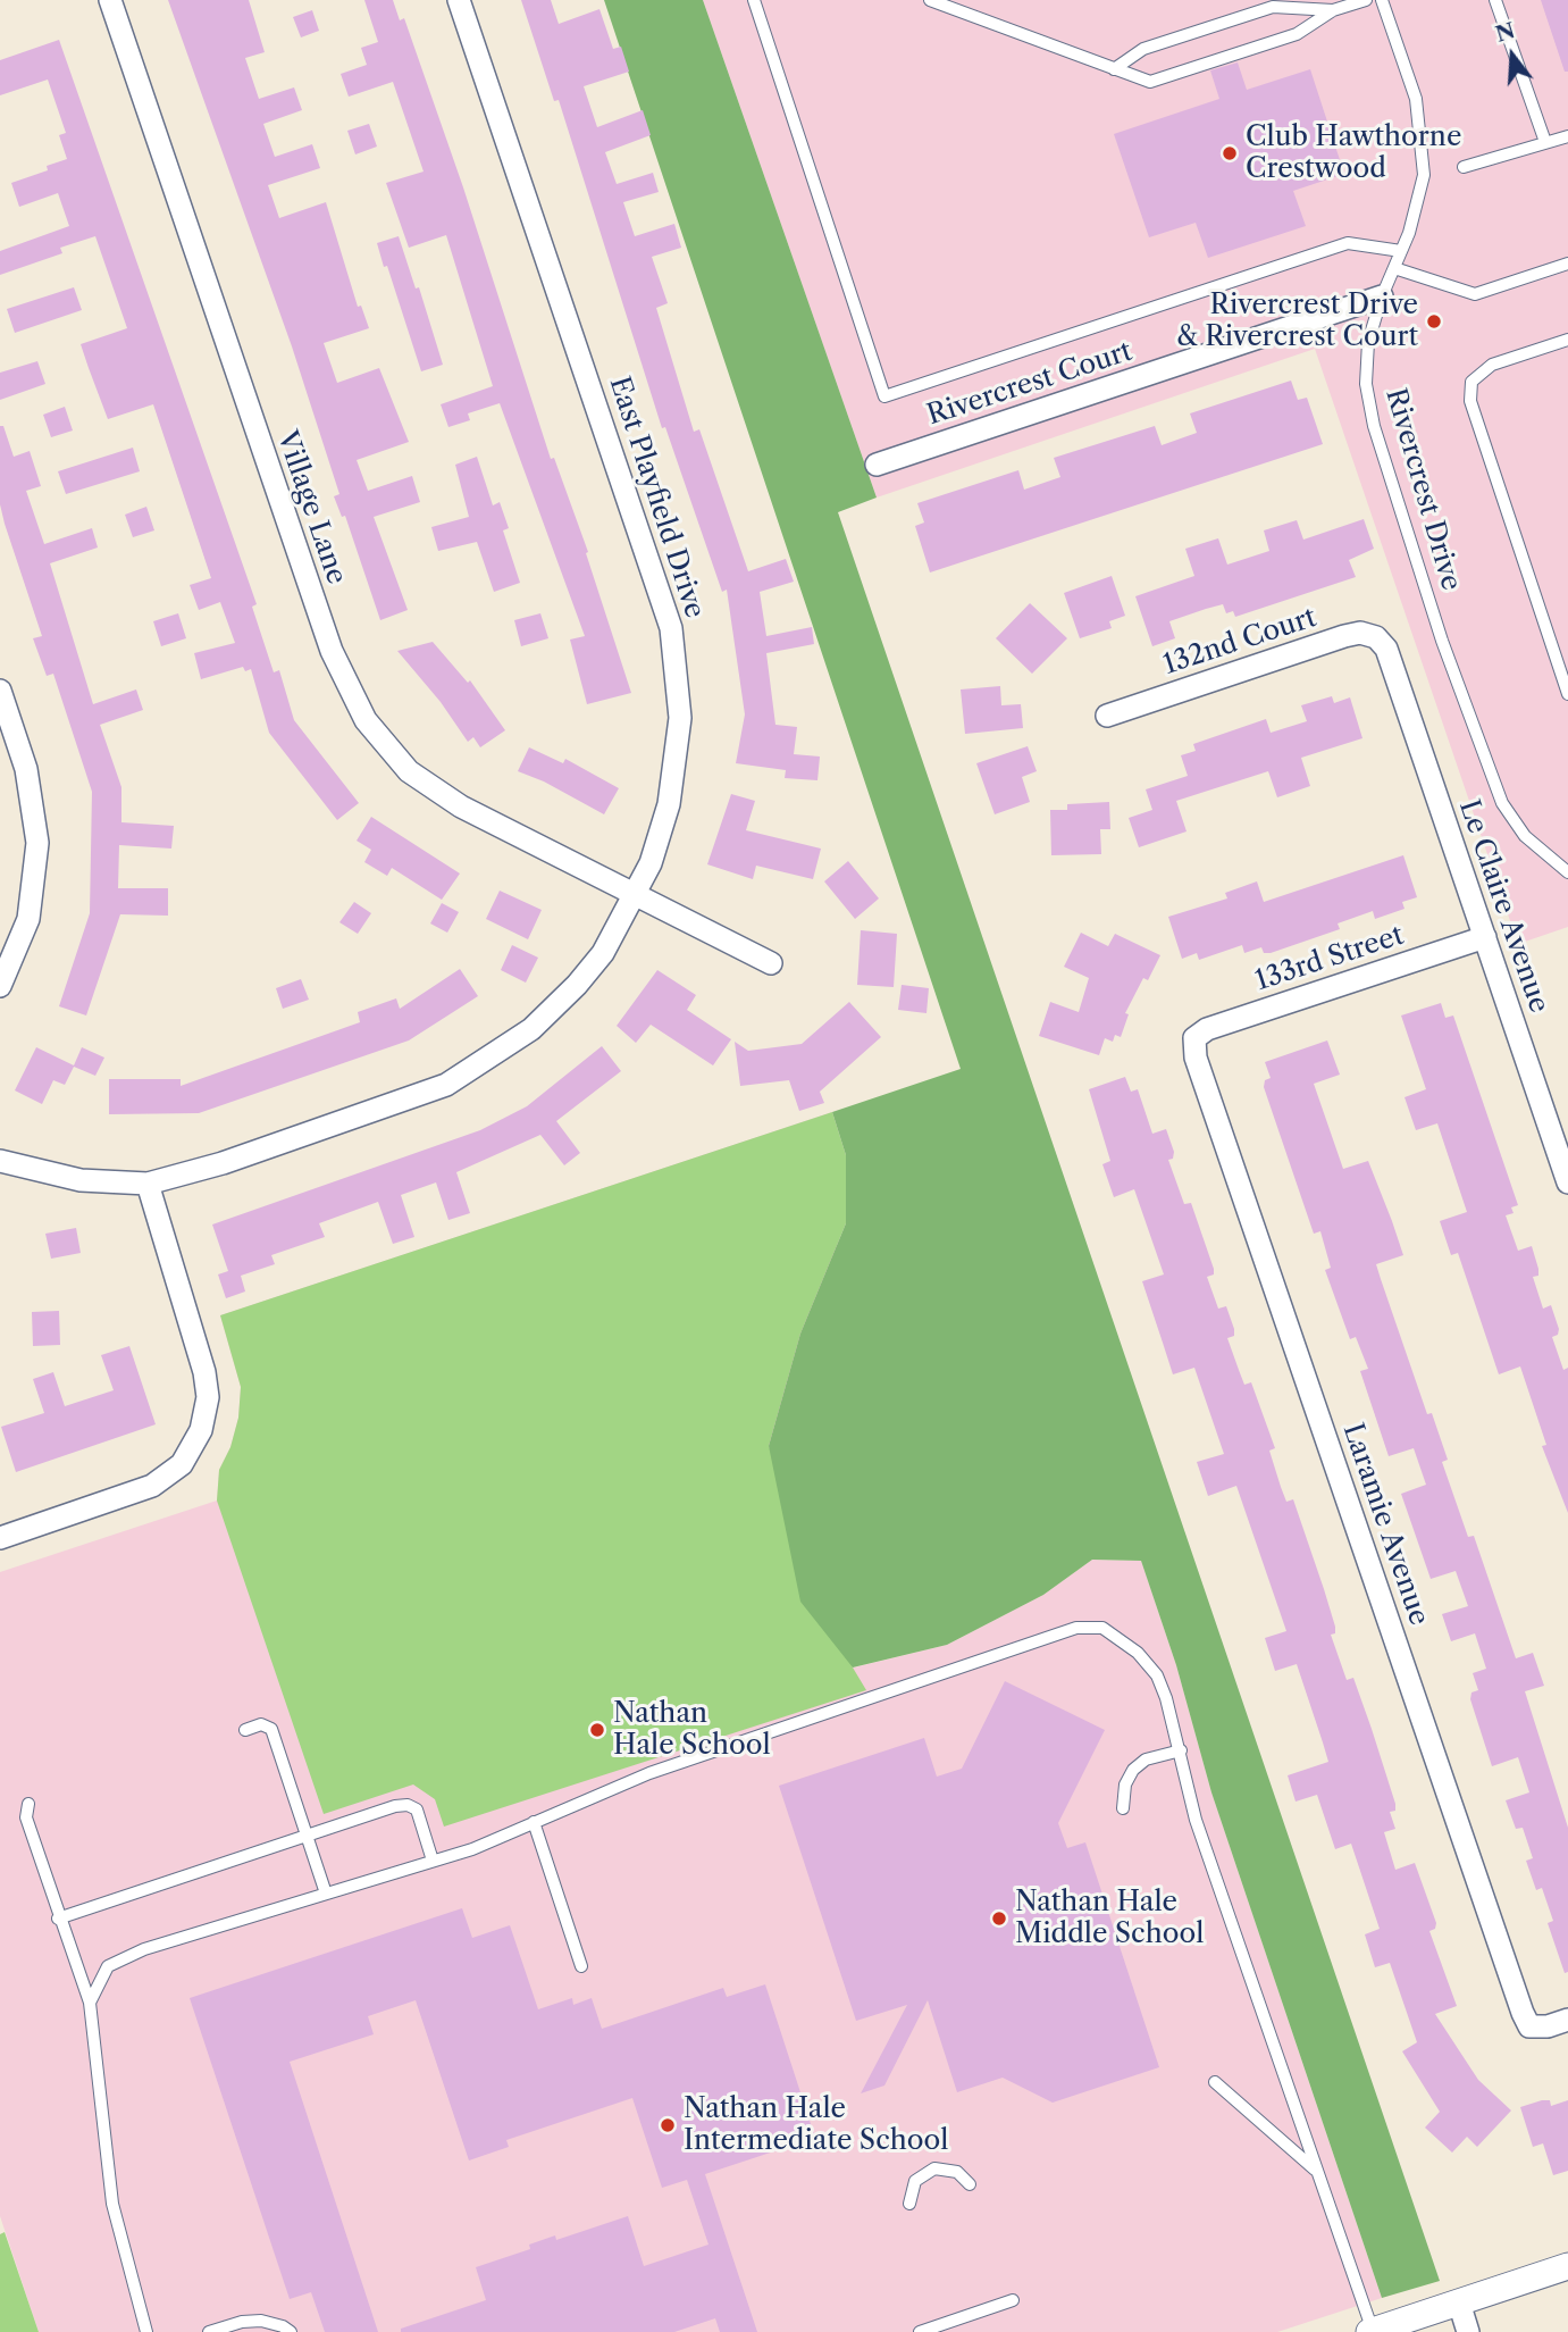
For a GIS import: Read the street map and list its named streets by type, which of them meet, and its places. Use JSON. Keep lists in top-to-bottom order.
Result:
{
  "streets": {
    "street": [
      "Rivercrest Court",
      "East Playfield Drive",
      "Village Lane",
      "132nd Court",
      "Le Claire Avenue",
      "133rd Street",
      "Laramie Avenue"
    ],
    "lane": ["Rivercrest Drive"]
  },
  "crossings": [
    ["Rivercrest Court", "Rivercrest Drive"],
    ["East Playfield Drive", "Village Lane"],
    ["132nd Court", "Le Claire Avenue"],
    ["Le Claire Avenue", "133rd Street"],
    ["133rd Street", "Laramie Avenue"]
  ],
  "places": [
    "Club Hawthorne Crestwood",
    "Rivercrest Drive & Rivercrest Court",
    "Nathan Hale School",
    "Nathan Hale Middle School",
    "Nathan Hale Intermediate School"
  ],
  "north": "top"
}
